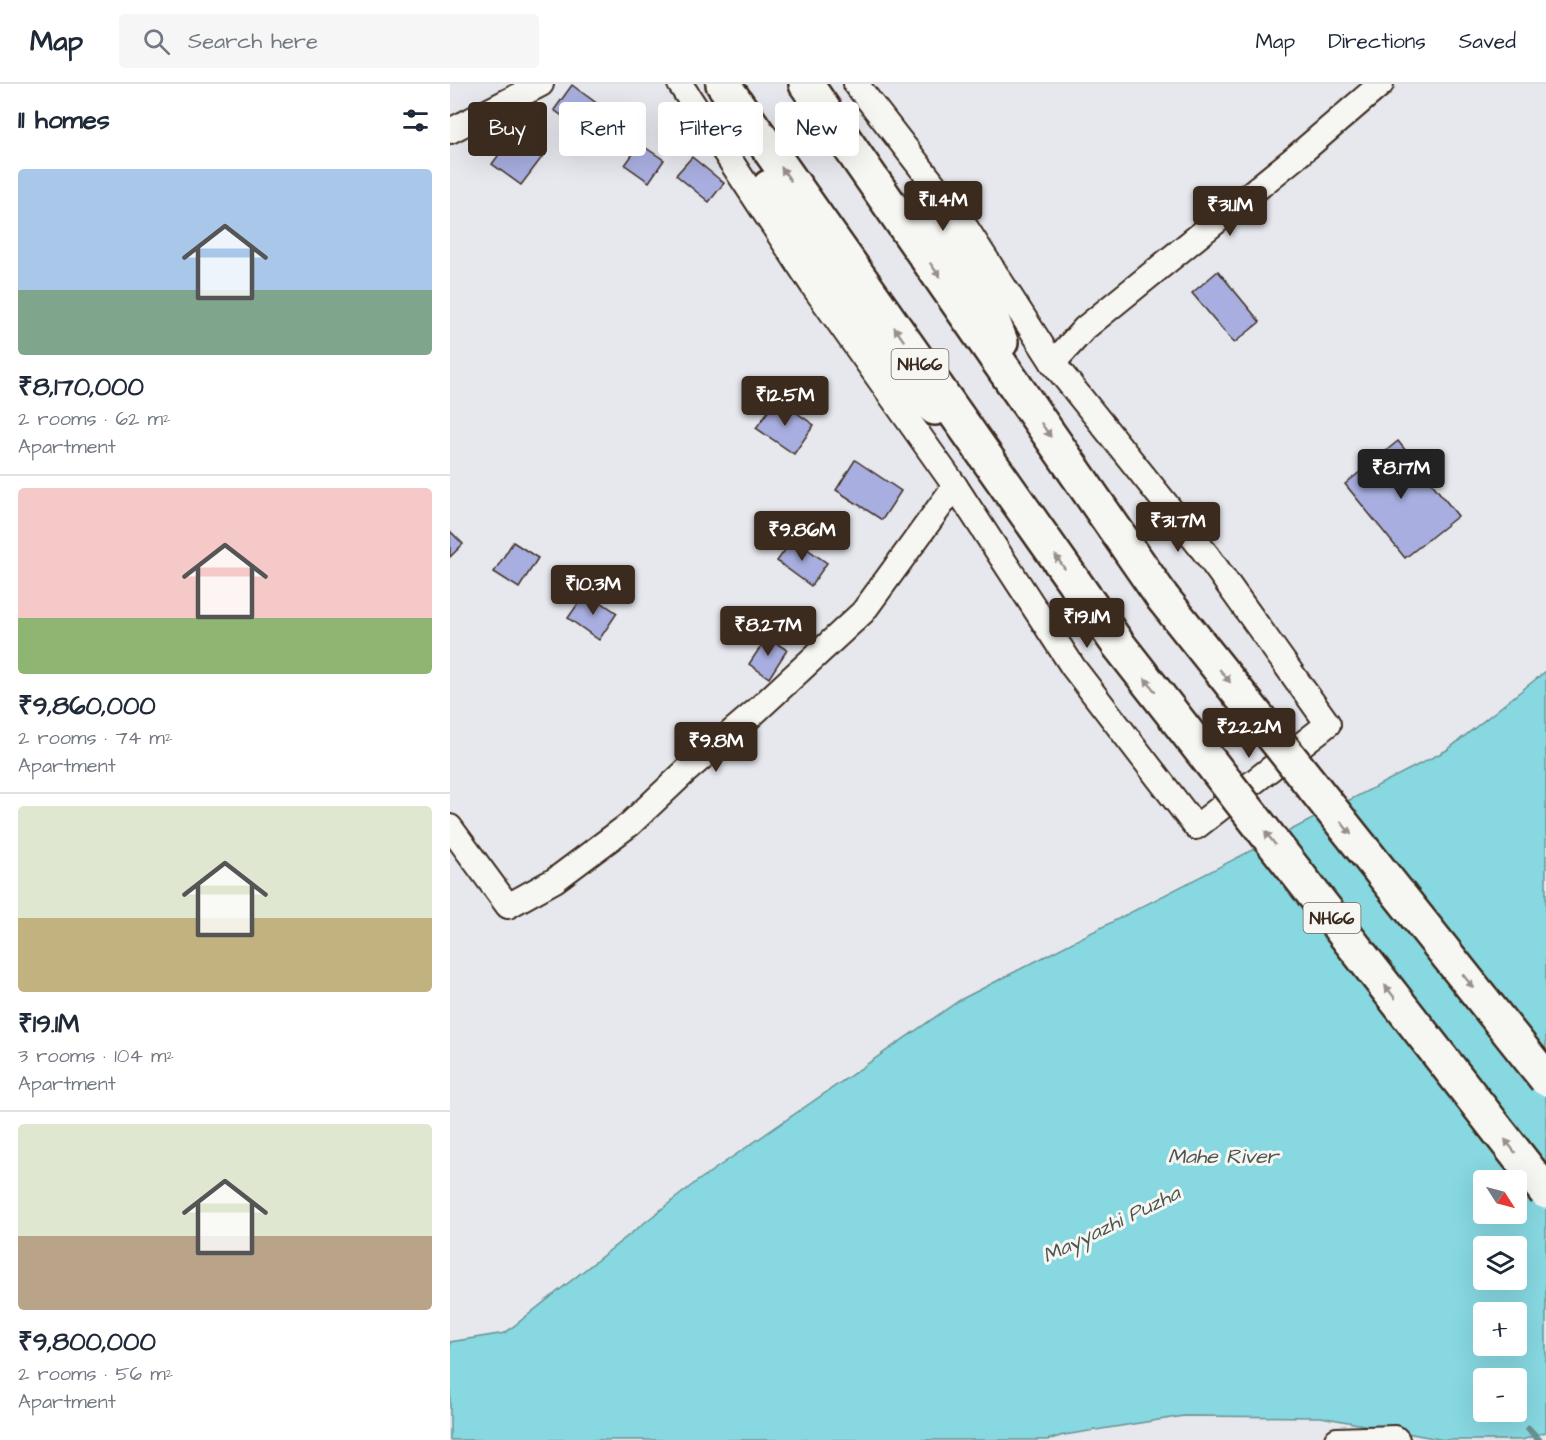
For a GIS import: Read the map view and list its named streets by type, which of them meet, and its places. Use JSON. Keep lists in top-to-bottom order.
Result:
{
  "streets": {
    "highway": ["NH66"]
  },
  "water": ["Mahe River", "Mayyazhi Puzha"],
  "north": "bottom right",
  "page": {
    "header": "Map",
    "search": "Search here",
    "nav": ["Map", "Directions", "Saved"],
    "heading": "11 homes",
    "chip": [
      "Buy",
      "Rent",
      "Filters",
      "New"
    ],
    "list": [
      {
        "name": "₹8,170,000",
        "note": "2 rooms · 62 m² · Apartment"
      },
      {
        "name": "₹9,860,000",
        "note": "2 rooms · 74 m² · Apartment"
      },
      {
        "name": "₹19.1M",
        "note": "3 rooms · 104 m² · Apartment"
      },
      {
        "name": "₹9,800,000",
        "note": "2 rooms · 56 m² · Apartment"
      }
    ],
    "price": [
      "₹11.4M",
      "₹31.1M",
      "₹12.5M",
      "₹8.17M",
      "₹31.7M",
      "₹9.86M",
      "₹10.3M",
      "₹19.1M",
      "₹8.27M",
      "₹22.2M",
      "₹9.8M"
    ],
    "map_buttons": ["+", "−"]
  }
}
